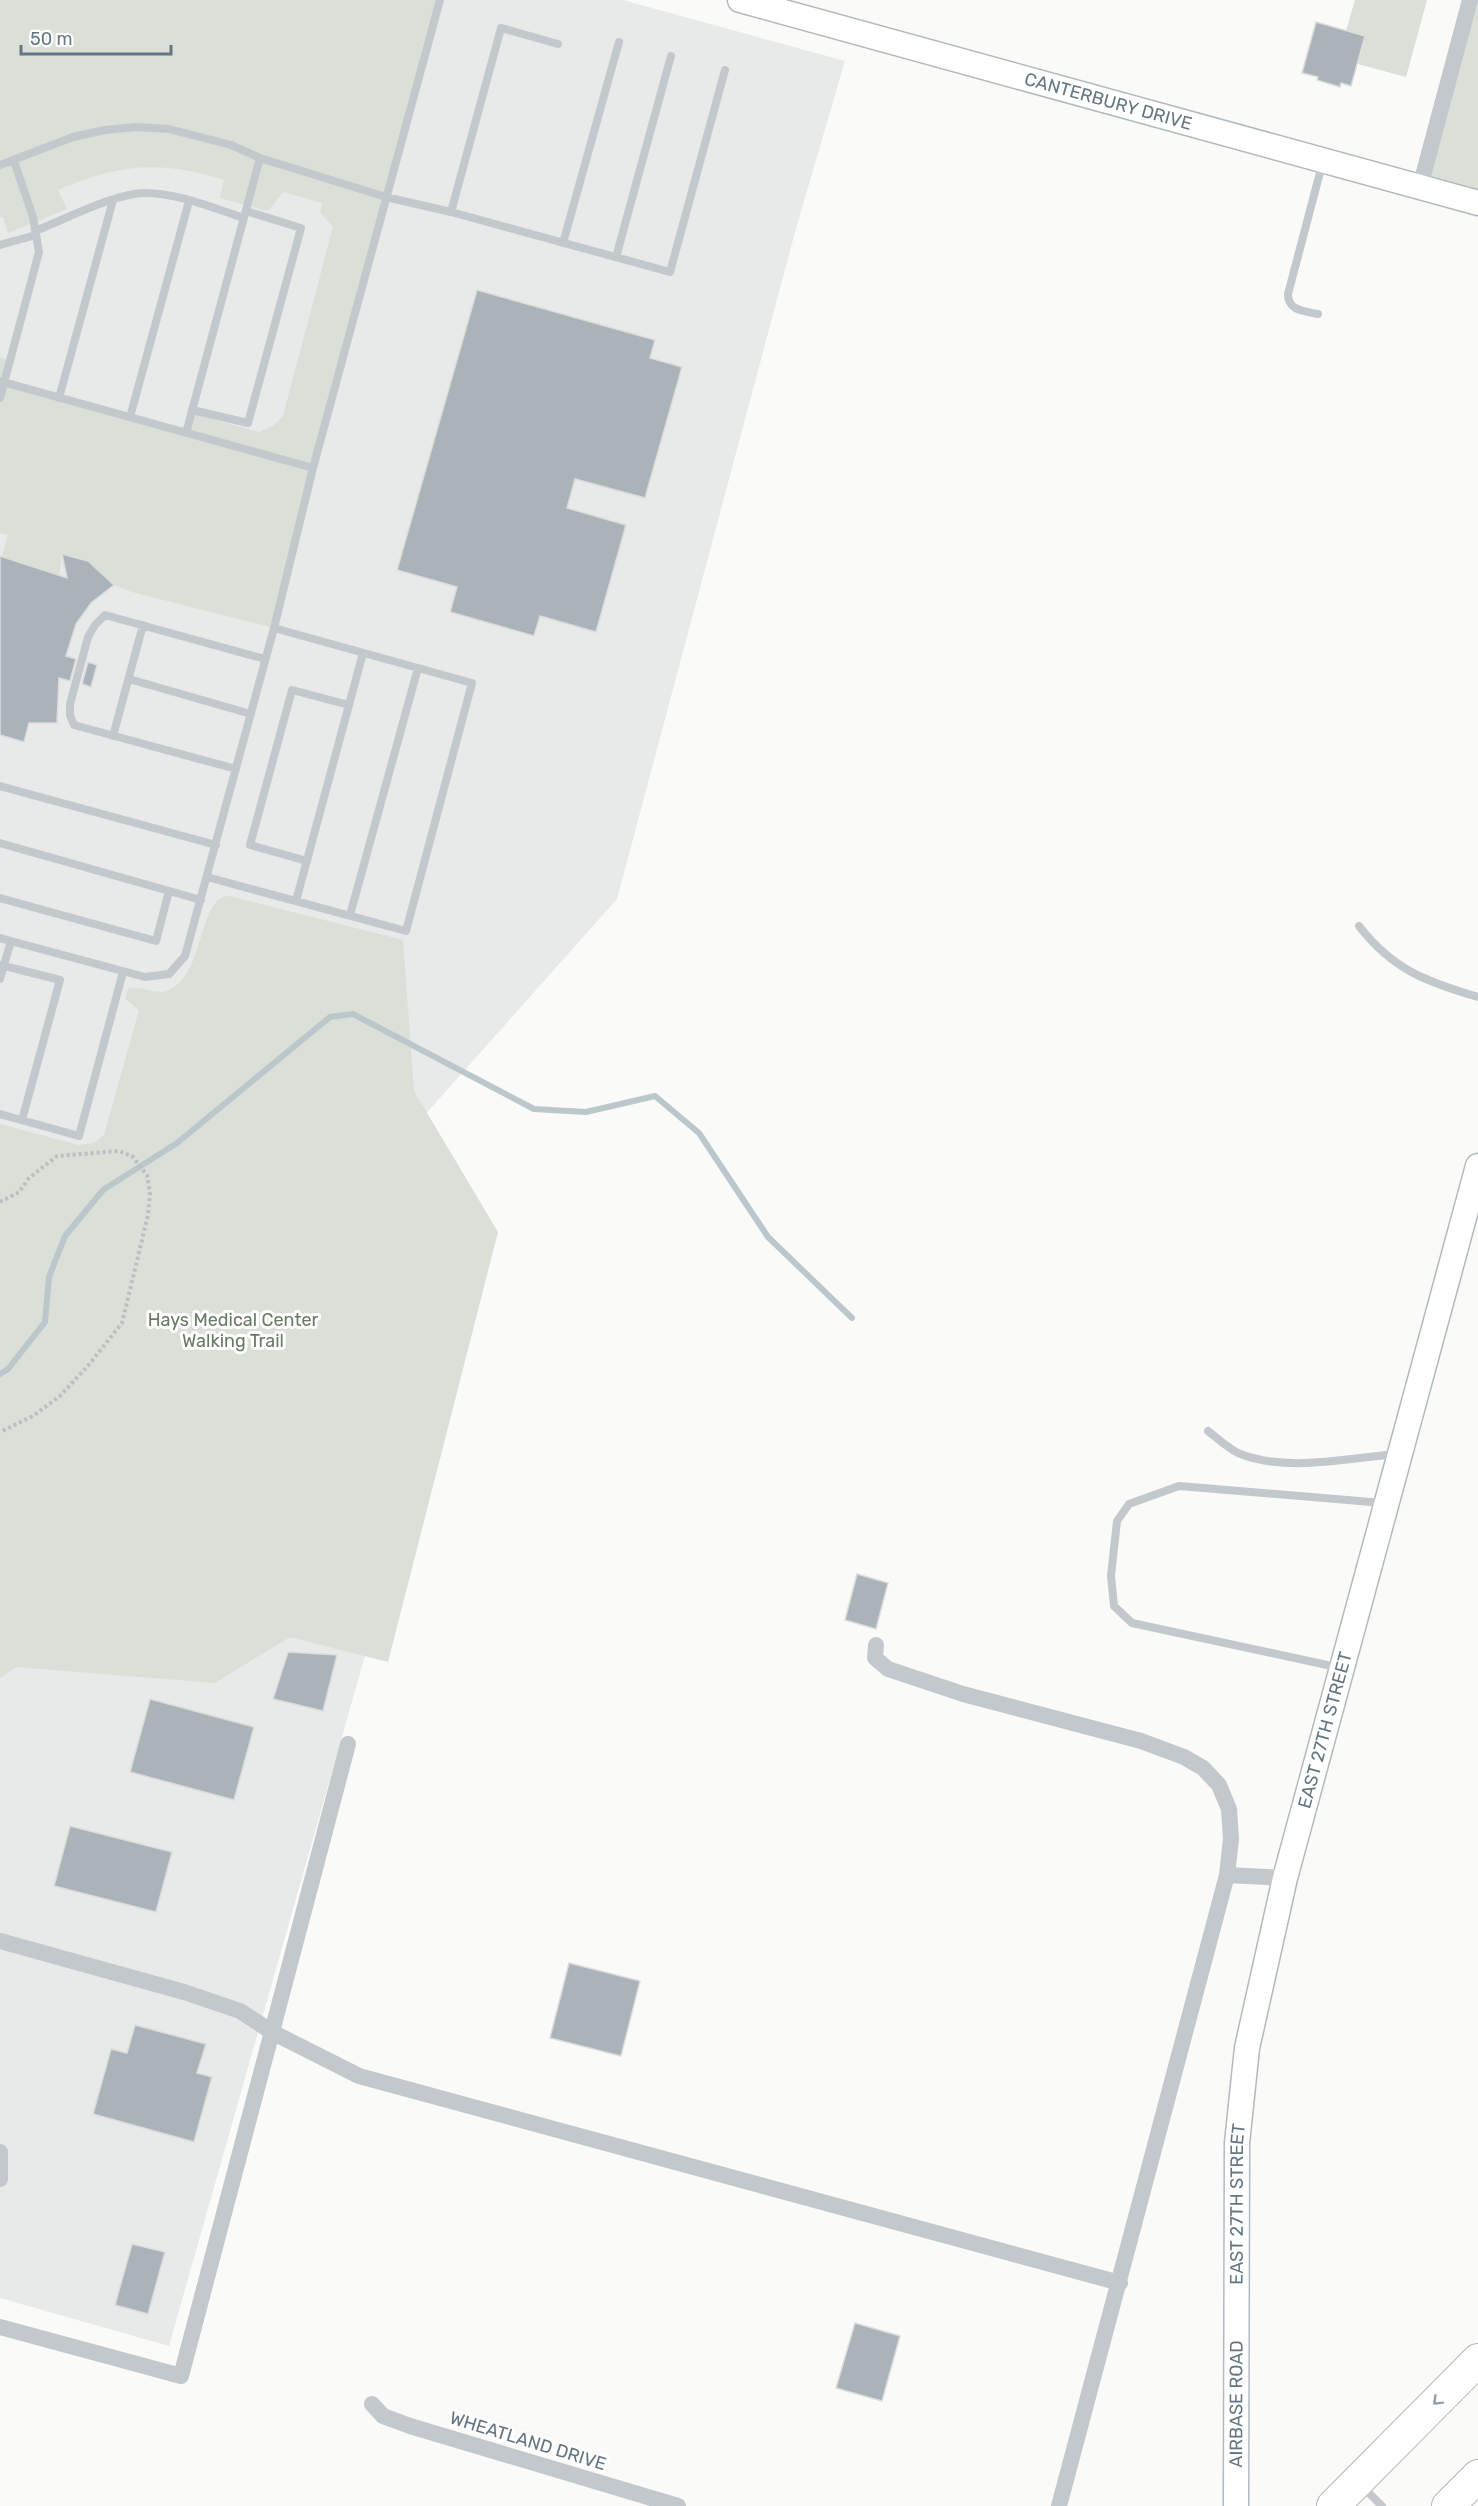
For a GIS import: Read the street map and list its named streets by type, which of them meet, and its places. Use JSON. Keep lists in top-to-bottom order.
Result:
{
  "streets": {
    "main road": ["CANTERBURY DRIVE", "EAST 27TH STREET", "AIRBASE ROAD"],
    "street": ["WHEATLAND DRIVE"]
  },
  "crossings": [
    ["EAST 27TH STREET", "AIRBASE ROAD"]
  ],
  "parks": ["Hays Medical Center Walking Trail"],
  "scale_bar": "50 m"
}
